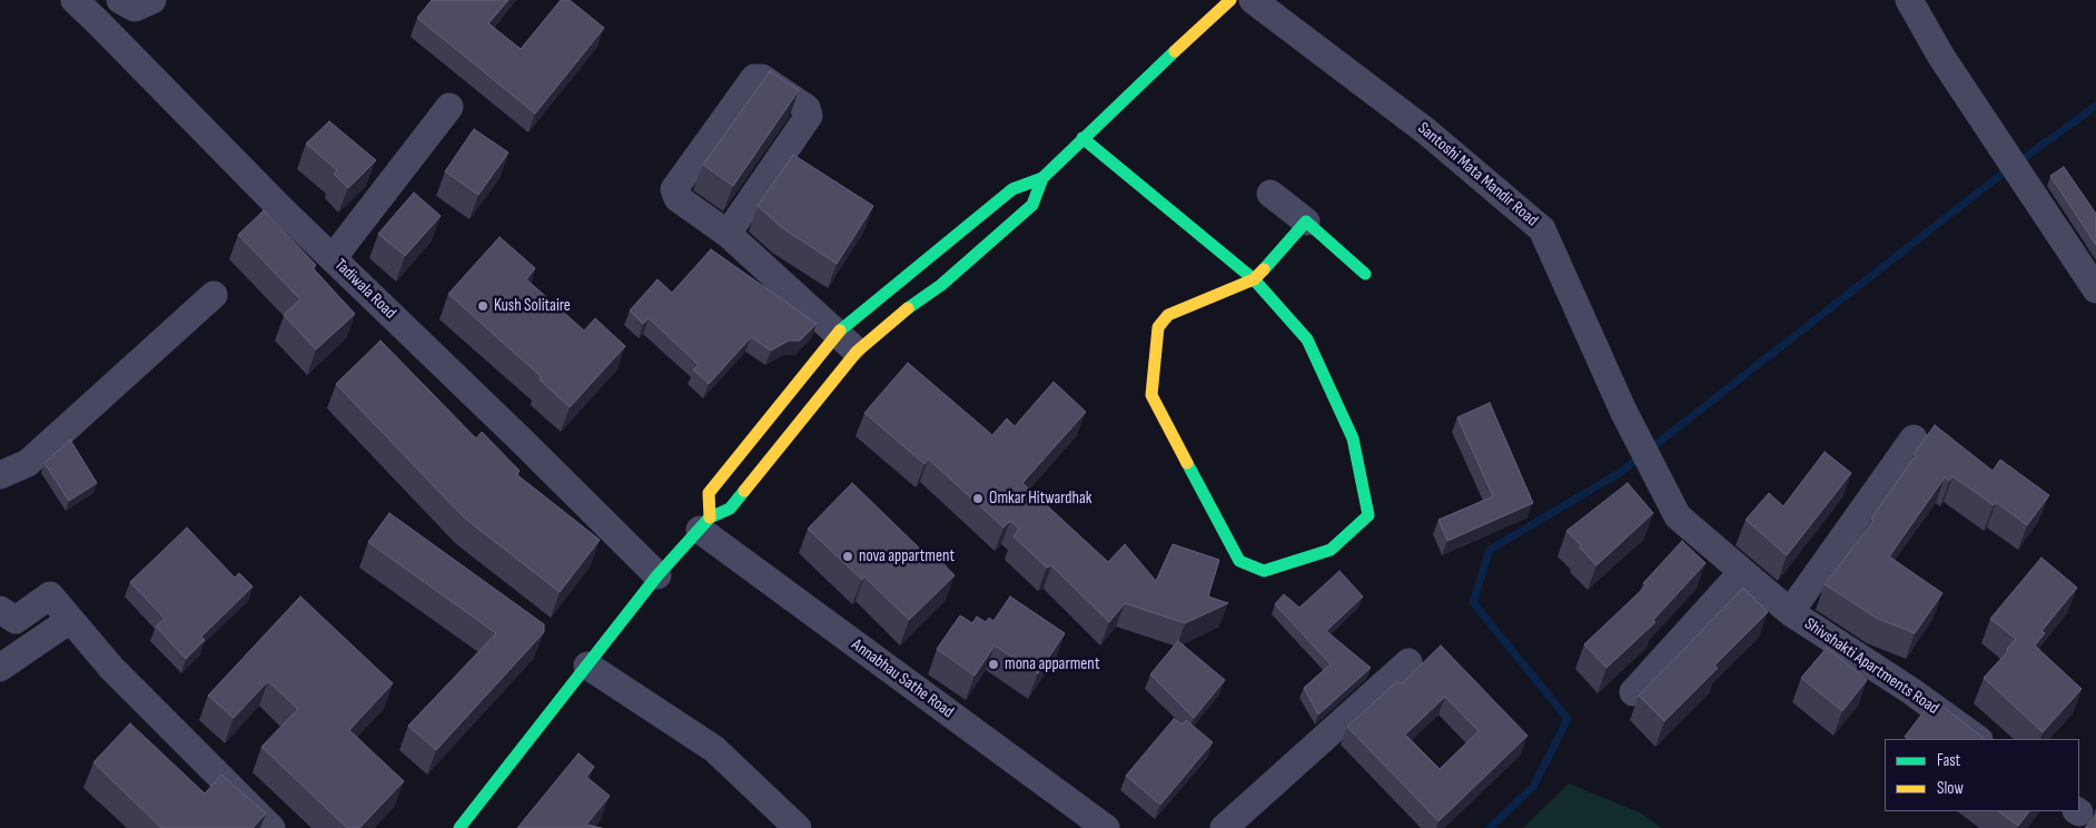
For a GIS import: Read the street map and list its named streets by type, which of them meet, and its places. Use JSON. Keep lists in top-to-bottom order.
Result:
{
  "streets": {
    "street": [
      "Santoshi Mata Mandir Road",
      "Tadiwala Road",
      "Shivshakti Apartments Road",
      "Annabhau Sathe Road"
    ]
  },
  "crossings": [
    ["Santoshi Mata Mandir Road", "Shivshakti Apartments Road"]
  ],
  "places": [
    "Kush Solitaire",
    "Omkar Hitwardhak",
    "nova appartment",
    "mona apparment"
  ],
  "legend": ["Fast", "Slow"]
}
